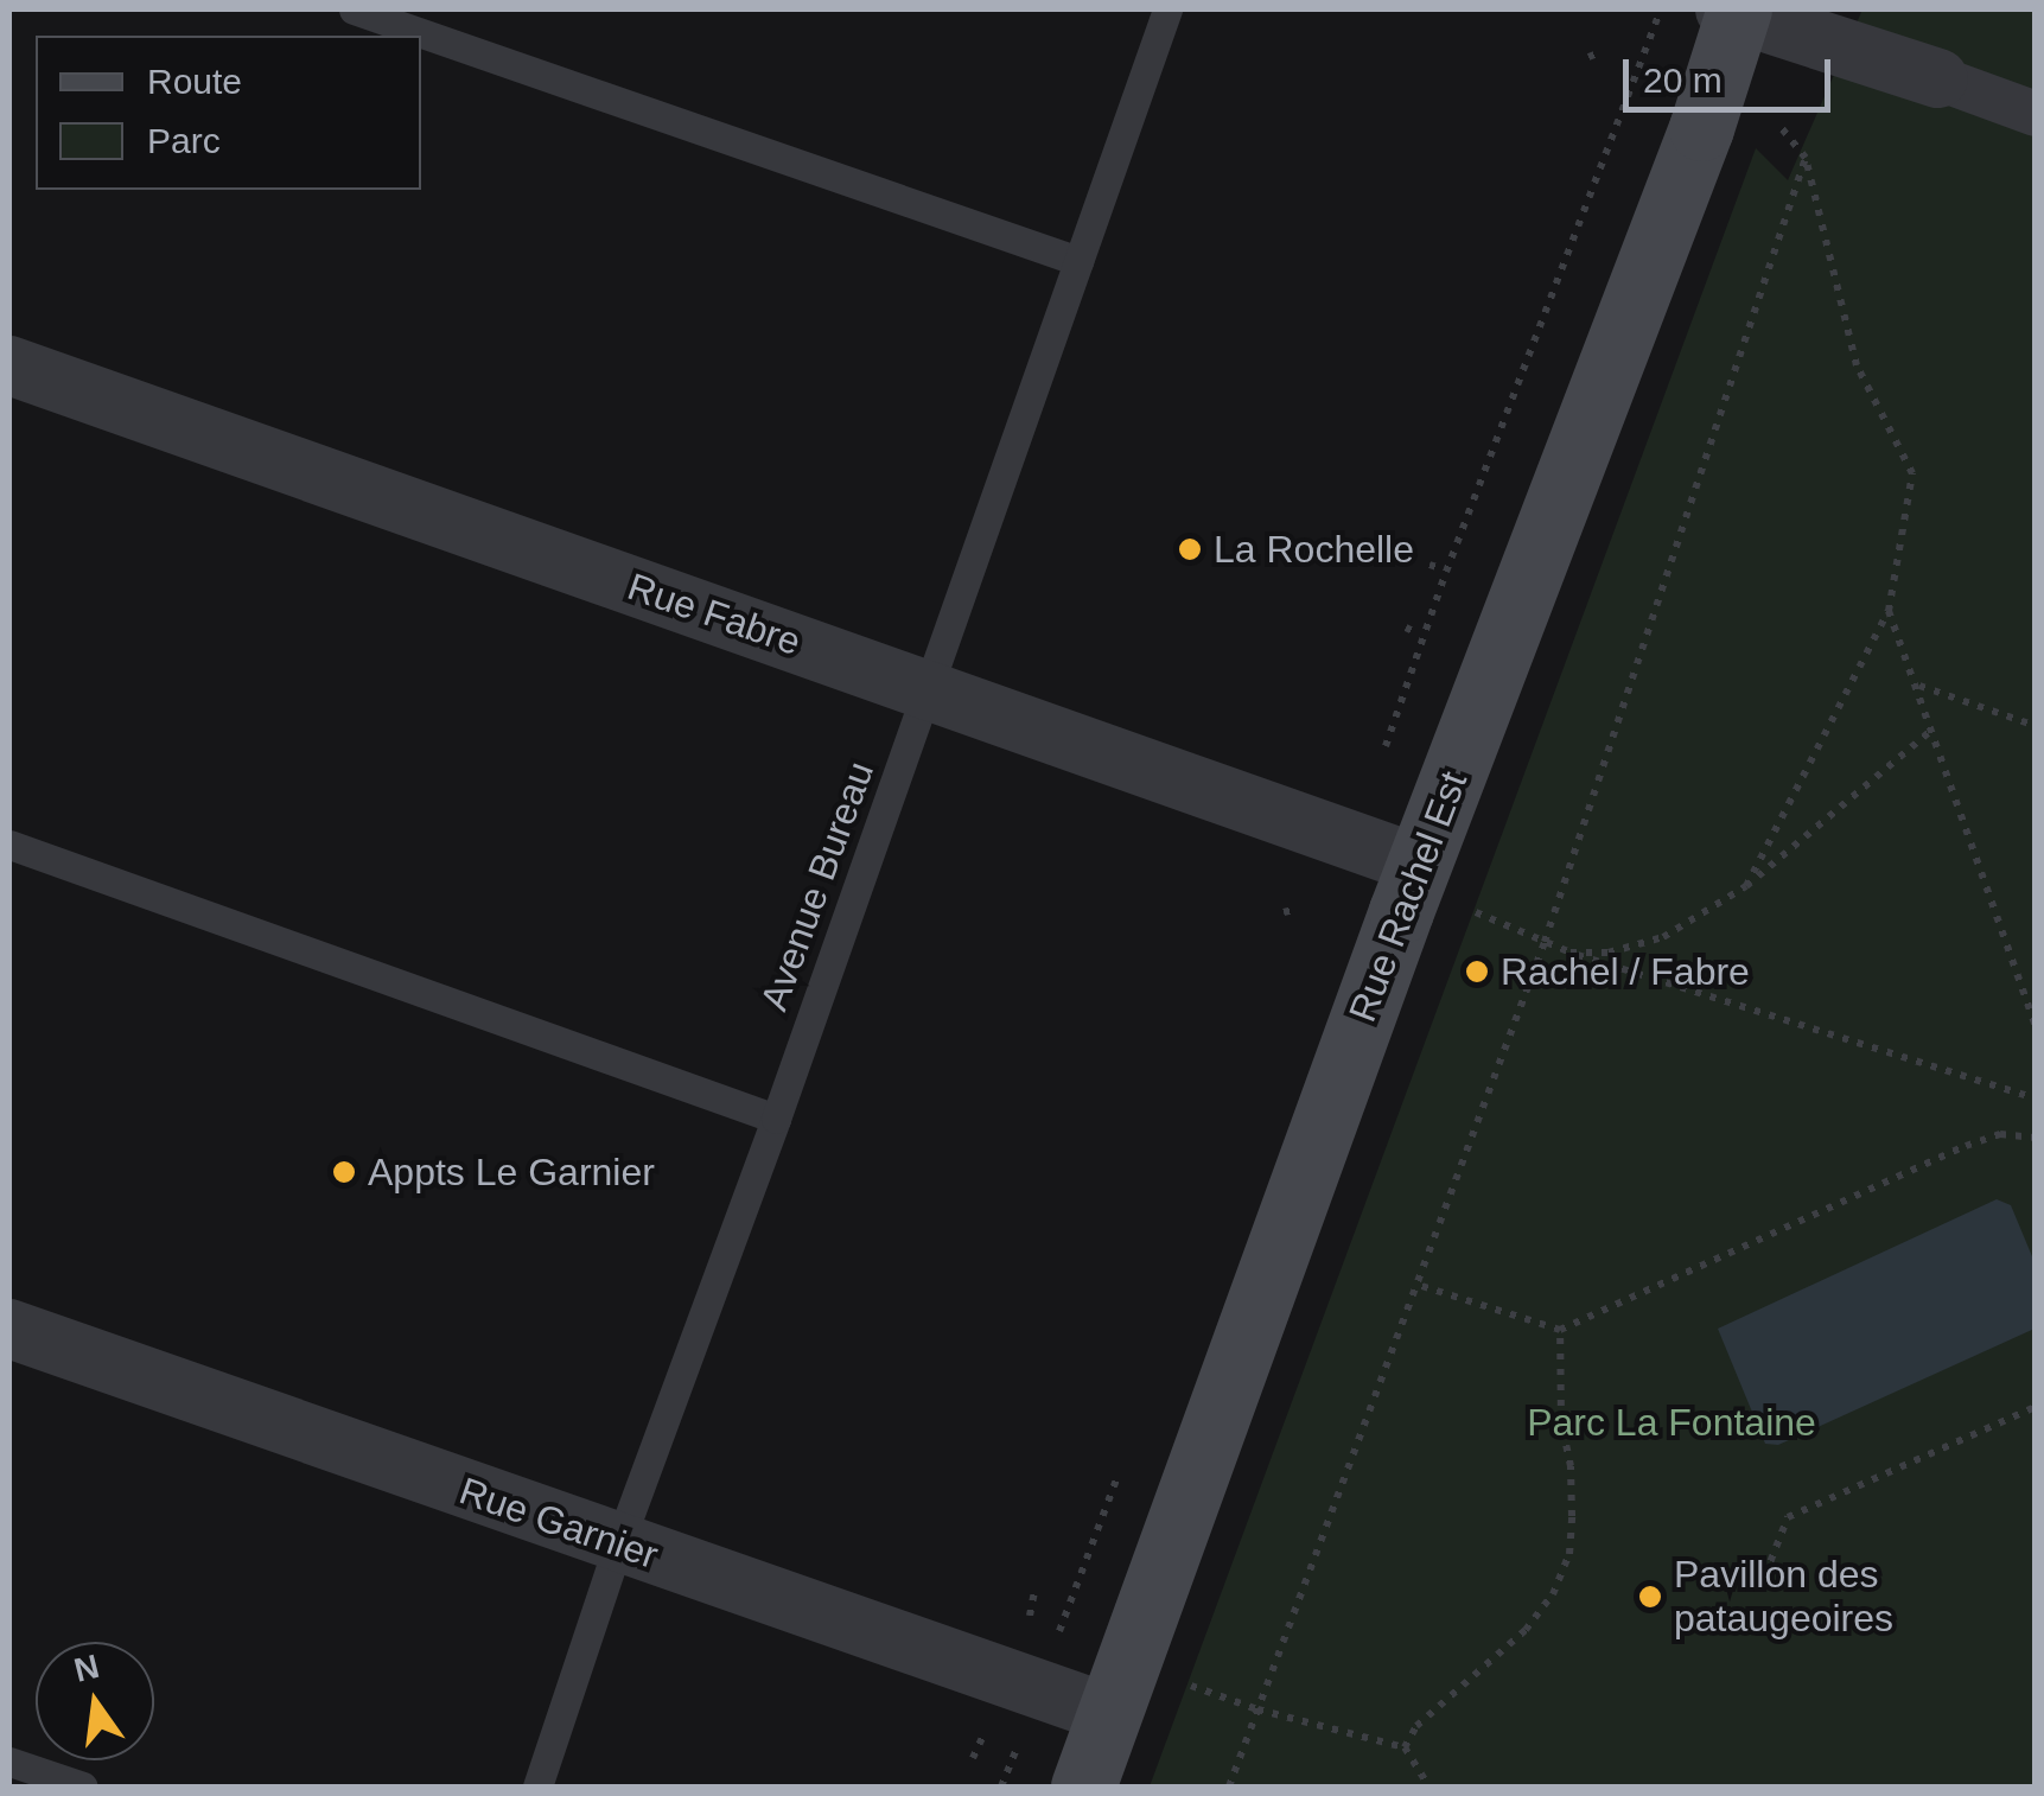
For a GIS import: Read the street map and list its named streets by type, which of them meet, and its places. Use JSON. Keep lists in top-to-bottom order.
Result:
{
  "streets": {
    "main road": ["Rue Rachel Est"],
    "street": ["Rue Fabre", "Rue Garnier"],
    "lane": ["Avenue Bureau"]
  },
  "crossings": [
    ["Rue Fabre", "Avenue Bureau"],
    ["Rue Fabre", "Rue Rachel Est"],
    ["Avenue Bureau", "Rue Garnier"],
    ["Rue Rachel Est", "Rue Garnier"]
  ],
  "parks": ["Parc La Fontaine"],
  "places": [
    "La Rochelle",
    "Rachel / Fabre",
    "Appts Le Garnier",
    "Pavillon des pataugeoires"
  ],
  "legend": ["Route", "Parc"],
  "scale_bar": "20 m",
  "north": "top"
}
